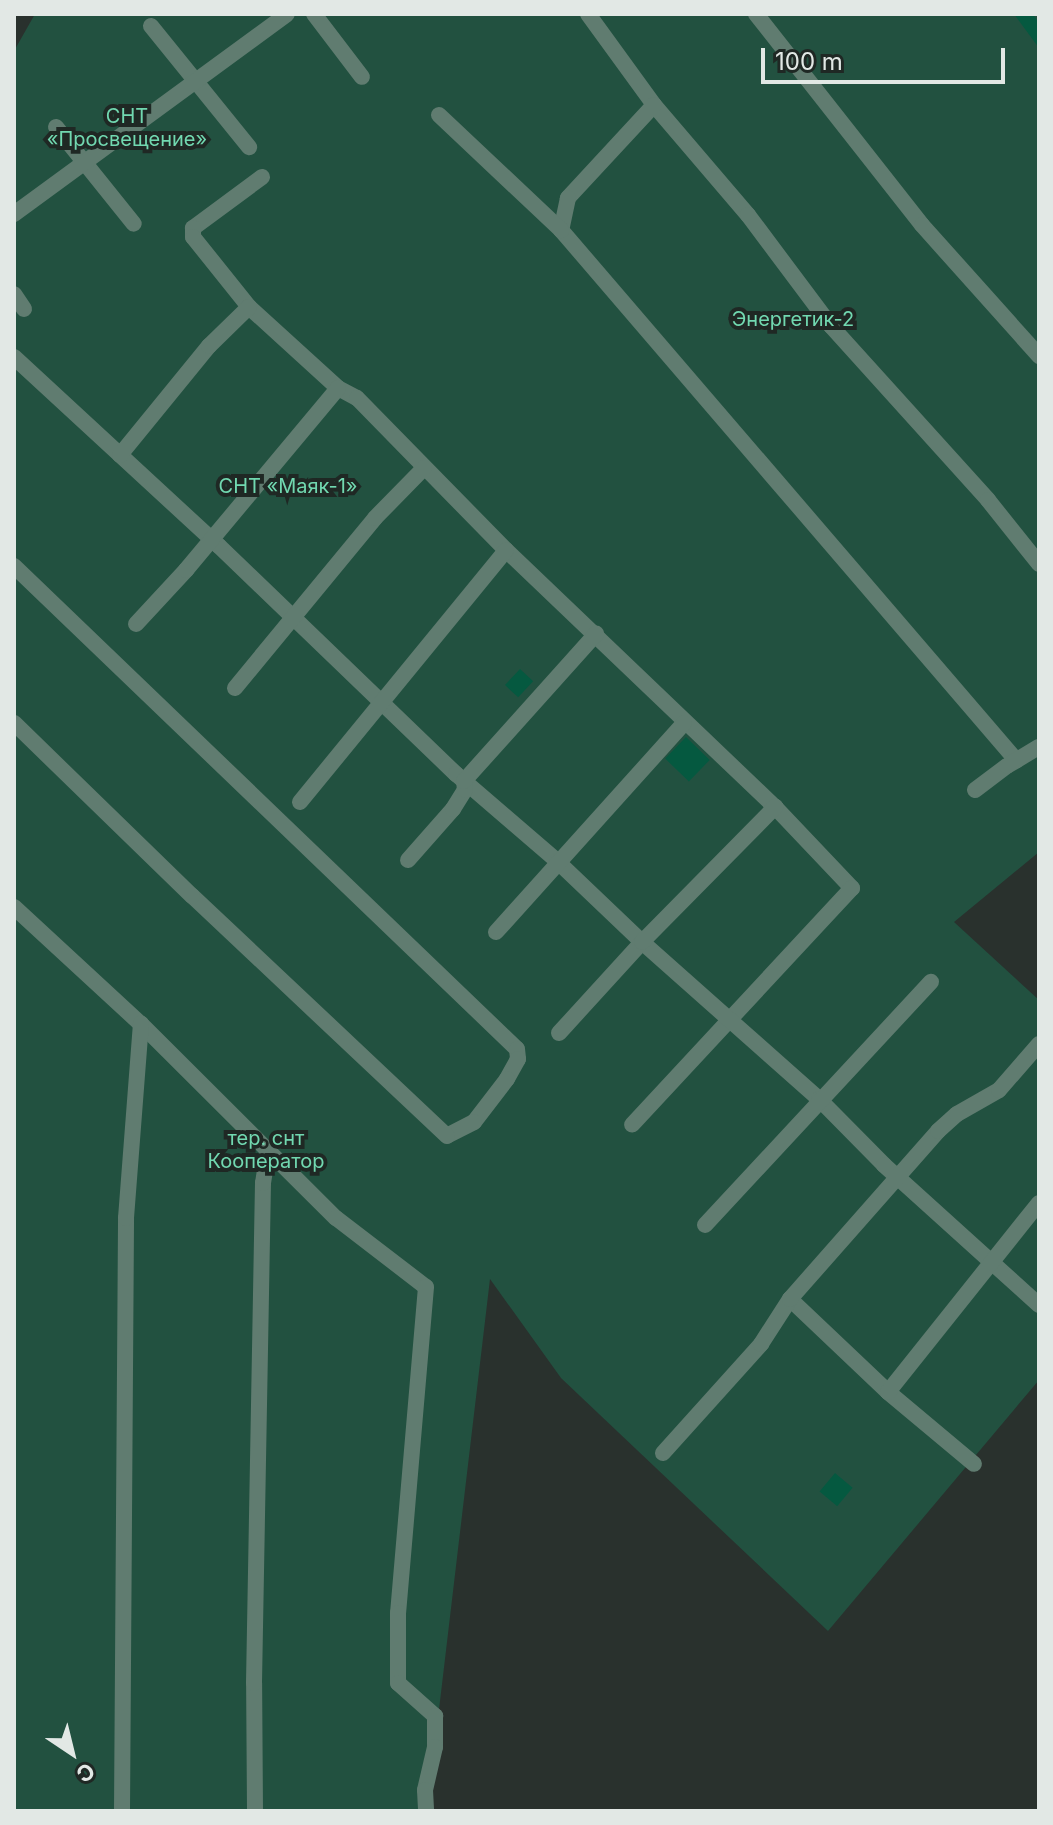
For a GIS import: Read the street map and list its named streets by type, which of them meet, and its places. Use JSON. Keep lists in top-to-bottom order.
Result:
{
  "parks": [
    "СНТ «Просвещение»",
    "Энергетик-2",
    "СНТ «Маяк-1»",
    "тер. снт Кооператор"
  ],
  "scale_bar": "100 m",
  "north": "bottom right"
}
